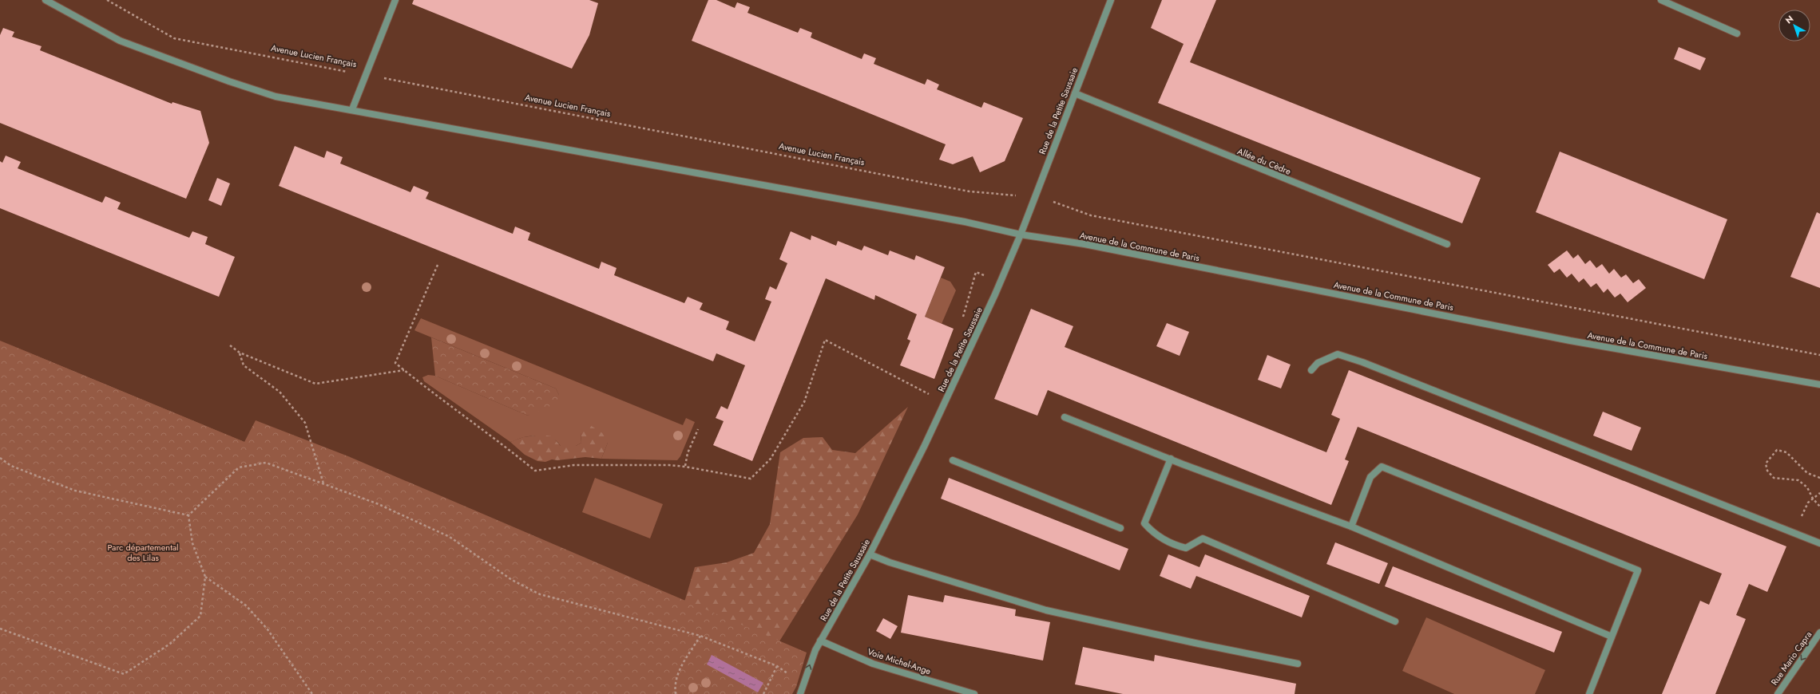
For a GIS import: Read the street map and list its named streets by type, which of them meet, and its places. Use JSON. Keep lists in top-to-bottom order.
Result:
{
  "streets": {
    "street": [
      "Rue de la Petite Saussaie",
      "Allée du Cèdre",
      "Avenue de la Commune de Paris",
      "Rue Mario Capra",
      "Voie Michel-Ange"
    ],
    "path": ["Avenue Lucien Français"]
  },
  "crossings": [
    ["Avenue Lucien Français", "Rue de la Petite Saussaie"],
    ["Rue de la Petite Saussaie", "Allée du Cèdre"],
    ["Rue de la Petite Saussaie", "Avenue de la Commune de Paris"],
    ["Rue de la Petite Saussaie", "Voie Michel-Ange"]
  ],
  "one_way": ["Rue Mario Capra"],
  "parks": ["Parc départemental des Lilas"],
  "north": "top left"
}
